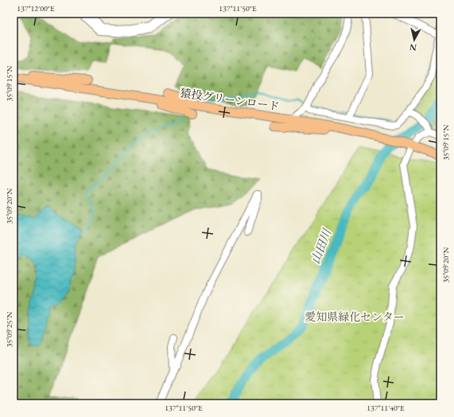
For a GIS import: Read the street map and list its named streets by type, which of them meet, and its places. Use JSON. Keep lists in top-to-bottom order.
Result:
{
  "streets": {
    "main road": ["猿投グリーンロード"]
  },
  "water": ["山田川"],
  "parks": ["愛知県緑化センター"],
  "north": "bottom",
  "coordinates": [
    "137°12'00\"E",
    "137°11'50\"E",
    "35°09'15\"N",
    "35°09'20\"N",
    "35°09'25\"N",
    "137°11'40\"E"
  ]
}
